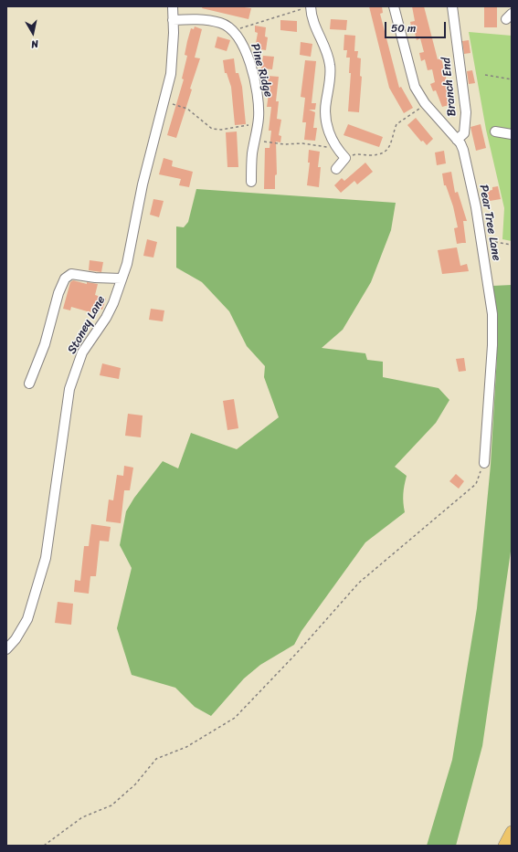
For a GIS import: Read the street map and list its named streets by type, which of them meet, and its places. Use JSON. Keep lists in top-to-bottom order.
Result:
{
  "streets": {
    "street": [
      "Pine Ridge",
      "Branch End",
      "Pear Tree Lane",
      "Stoney Lane"
    ]
  },
  "crossings": [
    ["Pine Ridge", "Stoney Lane"],
    ["Branch End", "Pear Tree Lane"]
  ],
  "scale_bar": "50 m",
  "north": "bottom"
}
